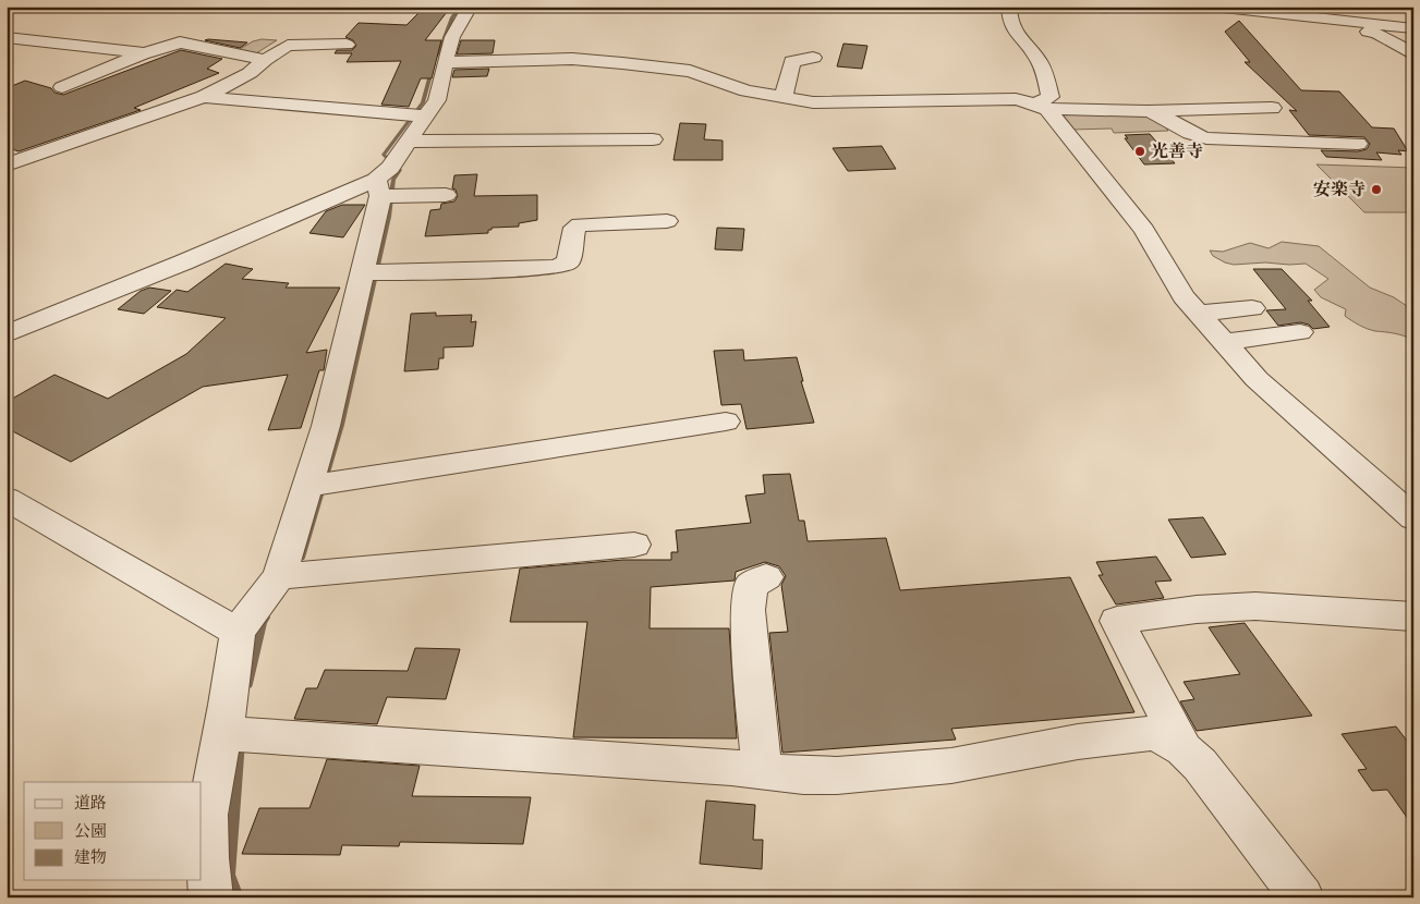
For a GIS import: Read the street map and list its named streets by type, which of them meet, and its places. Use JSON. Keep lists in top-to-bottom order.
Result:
{
  "places": ["光善寺", "安楽寺"],
  "legend": ["道路", "公園", "建物"]
}
